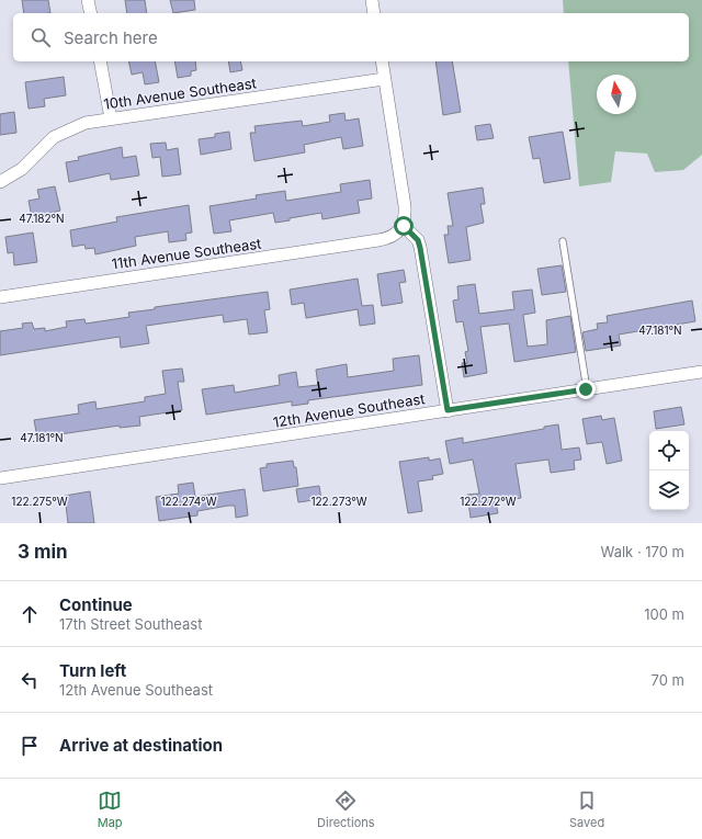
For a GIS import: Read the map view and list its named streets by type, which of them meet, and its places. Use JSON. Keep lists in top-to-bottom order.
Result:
{
  "streets": {
    "street": ["10th Avenue Southeast", "11th Avenue Southeast", "12th Avenue Southeast"]
  },
  "north": "top",
  "page": {
    "search": "Search here",
    "heading": ["3 min", "Walk · 170 m"],
    "list": [
      ["Continue", "17th Street Southeast", "100 m"],
      ["Turn left", "12th Avenue Southeast", "70 m"],
      "Arrive at destination"
    ],
    "nav": ["Map", "Directions", "Saved"]
  },
  "coordinates": [
    "47.182°N",
    "47.181°N",
    "122.275°W",
    "122.274°W",
    "122.273°W",
    "122.272°W"
  ]
}
